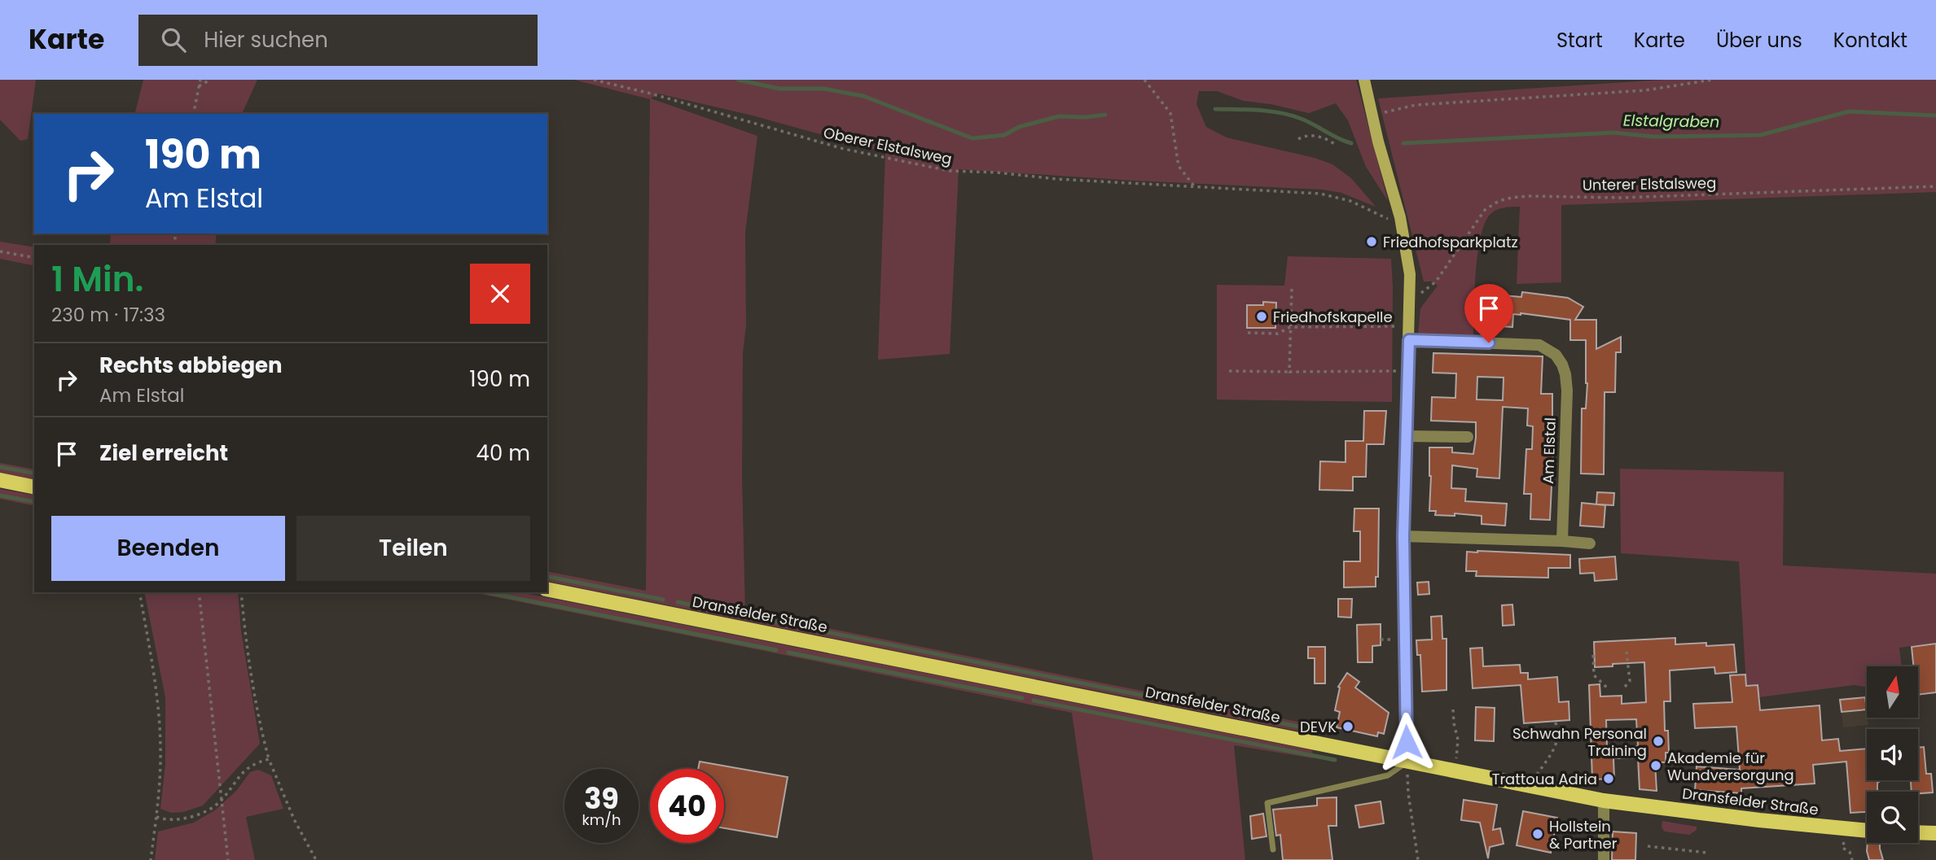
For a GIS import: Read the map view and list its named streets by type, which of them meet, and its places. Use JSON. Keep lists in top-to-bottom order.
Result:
{
  "streets": {
    "main road": ["Dransfelder Straße"],
    "street": ["Am Elstal"],
    "path": ["Oberer Elstalsweg", "Unterer Elstalsweg"]
  },
  "water": ["Elstalgraben"],
  "places": [
    "Friedhofsparkplatz",
    "Friedhofskapelle",
    "DEVK",
    "Schwahn Personal Training",
    "Akademie für Wundversorgung",
    "Trattoua Adria",
    "Hollstein & Partner"
  ],
  "north": "top",
  "page": {
    "header": "Karte",
    "search": "Hier suchen",
    "nav": [
      "Start",
      "Karte",
      "Über uns",
      "Kontakt"
    ],
    "turn": ["190 m", "Am Elstal"],
    "heading": ["1 Min.", "230 m · 17:33"],
    "list": [
      {
        "name": "Rechts abbiegen",
        "note": "Am Elstal",
        "value": "190 m"
      },
      {
        "name": "Ziel erreicht",
        "value": "40 m"
      }
    ],
    "buttons": ["Beenden", "Teilen"],
    "speed": "39 km/h",
    "limit": "40"
  }
}
